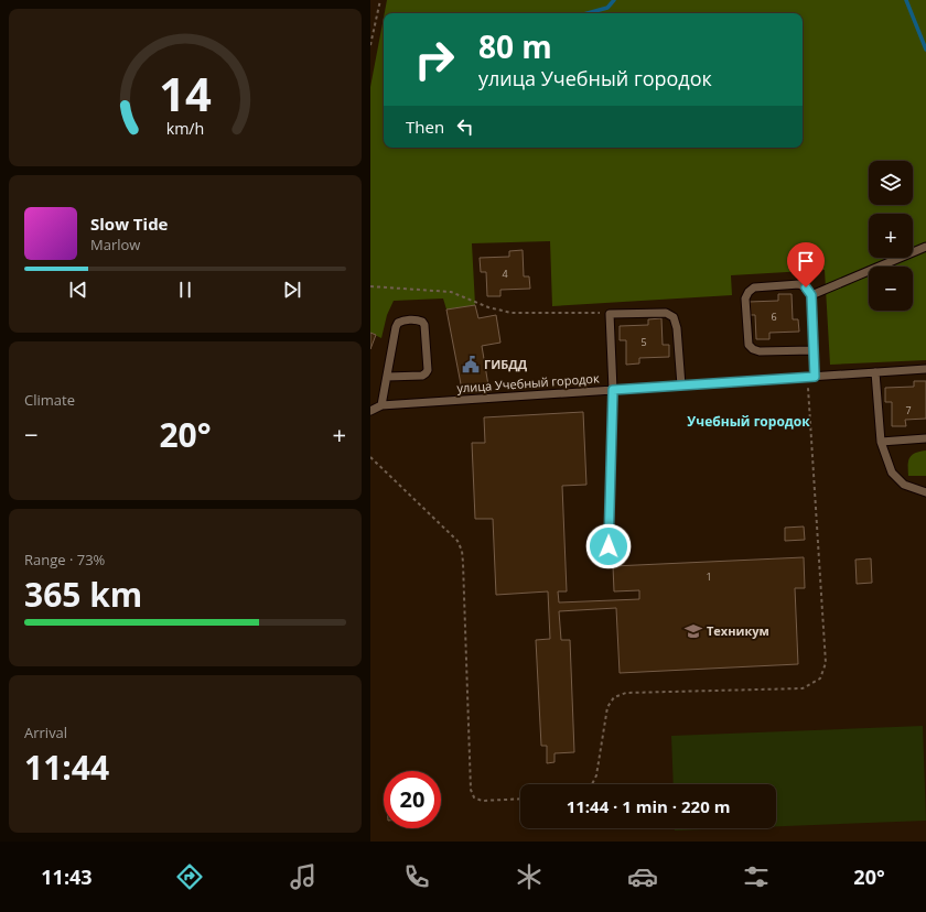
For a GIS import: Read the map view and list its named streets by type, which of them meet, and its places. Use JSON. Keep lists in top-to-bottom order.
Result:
{
  "streets": {
    "lane": ["улица Учебный городок"]
  },
  "districts": ["Учебный городок"],
  "places": {
    "public building": ["ГИБДД"],
    "school or university": ["Техникум"]
  },
  "house_numbers": [
    "4",
    "6",
    "5",
    "7",
    "1"
  ],
  "page": {
    "turn": ["80 m", "улица Учебный городок"],
    "then": "Then",
    "map_buttons": ["+", "−"],
    "song": ["Slow Tide", "Marlow"],
    "tile": [
      "Climate",
      ["Range · 73%", "365 km"],
      ["Arrival", "11:44"]
    ],
    "heat": ["−", "20°", "+"],
    "limit": "20",
    "trip": "11:44 · 1 min · 220 m",
    "tabs": ["11:43", "20°"],
    "gauge": ["14", "km/h"]
  }
}
